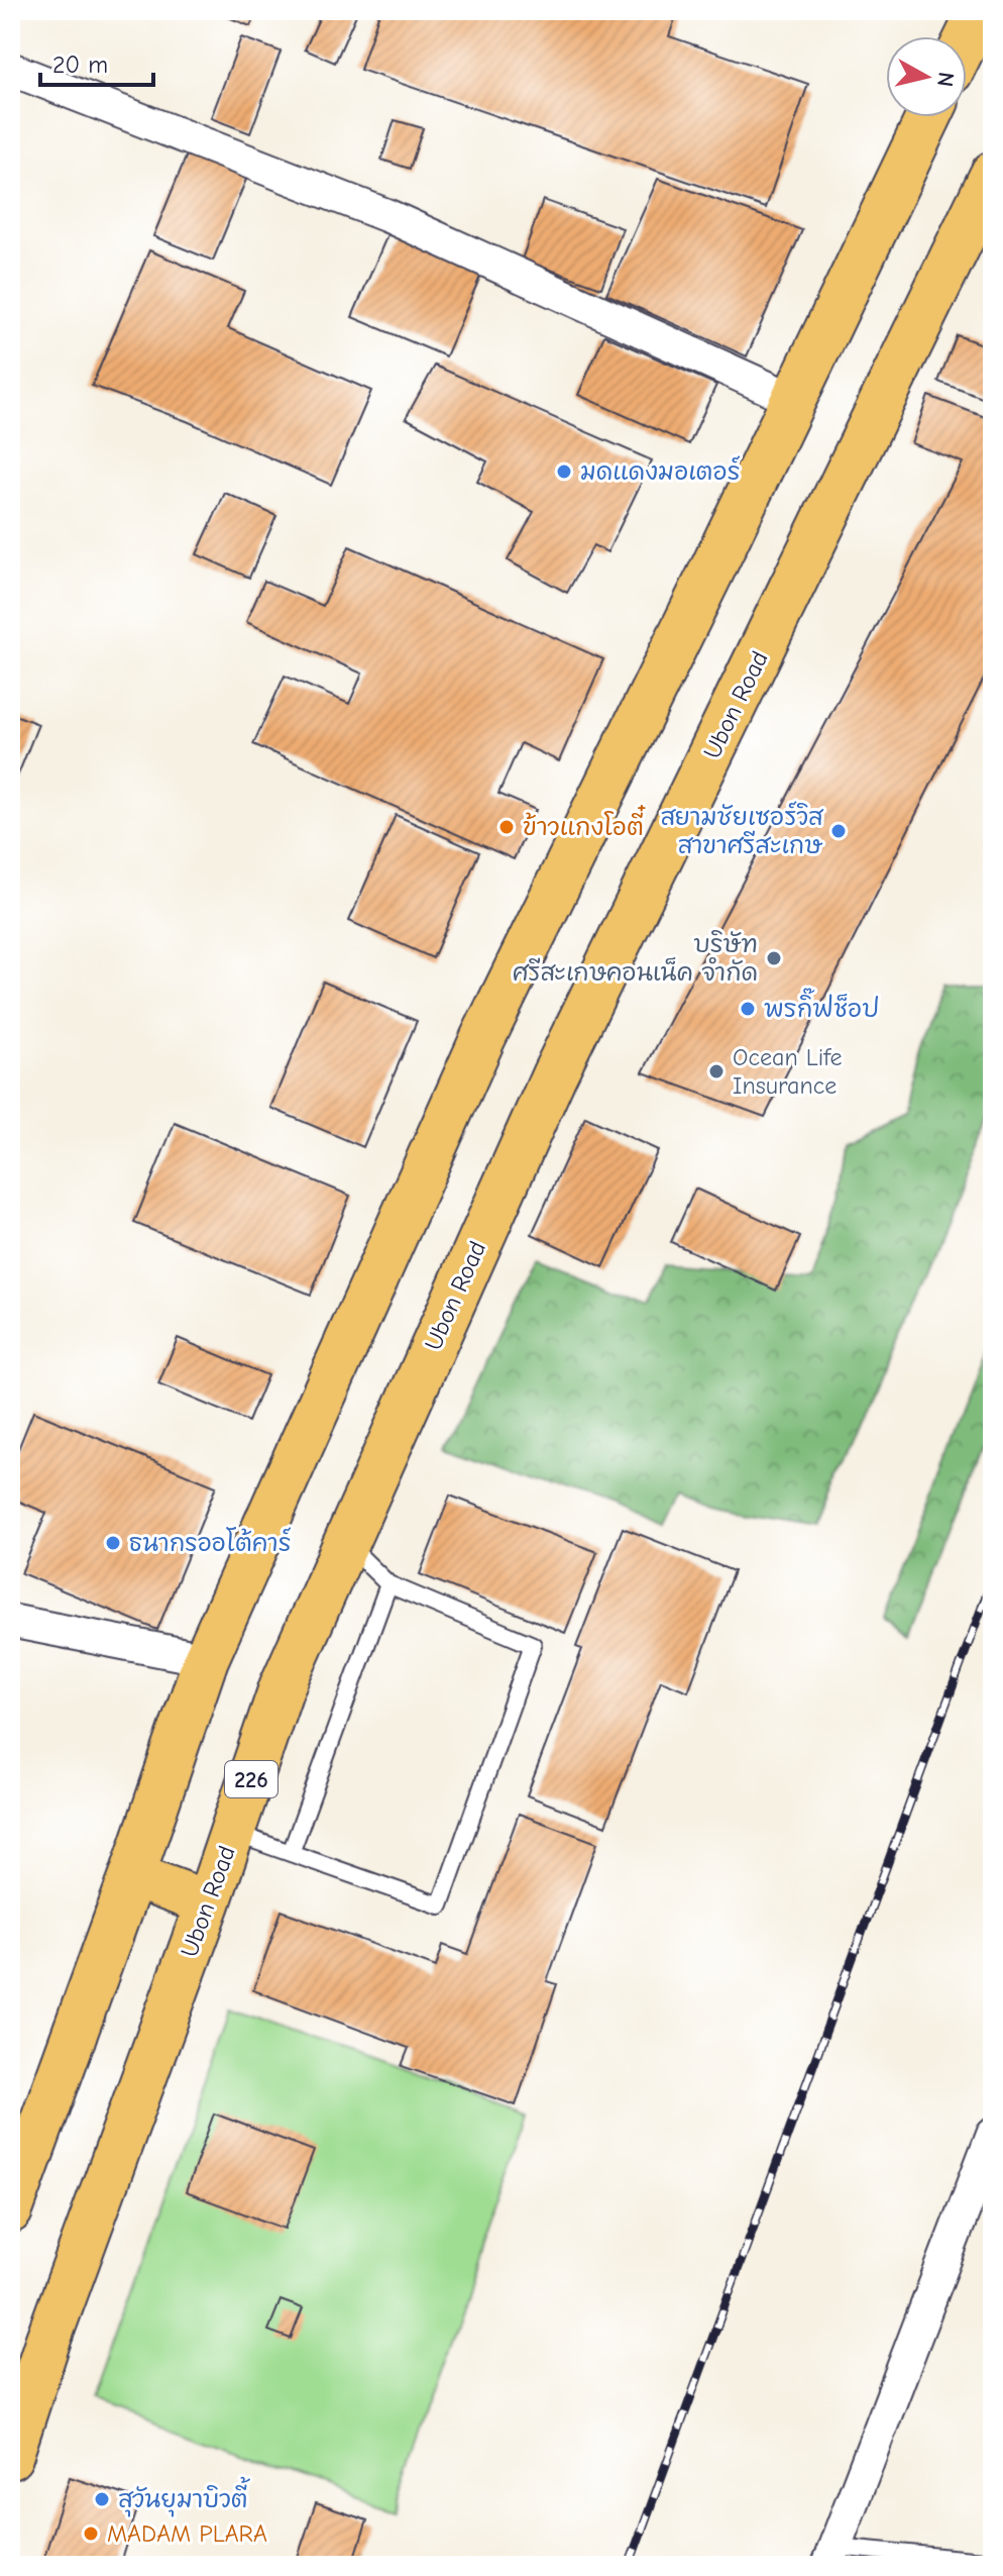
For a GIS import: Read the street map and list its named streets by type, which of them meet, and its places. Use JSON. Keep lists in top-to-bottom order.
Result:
{
  "streets": {
    "main road": ["Ubon Road", "226"]
  },
  "places": [
    "มดแดงมอเตอร์",
    "ข้าวแกงโอตี๋",
    "สยามชัยเซอร์วิส สาขาศรีสะเกษ",
    "บริษัท ศรีสะเกษคอนเน็ค จำกัด",
    "พรกิ๊ฟช็อป",
    "Ocean Life Insurance",
    "ธนากรออโต้คาร์",
    "สุวันยุมาบิวตี้",
    "MADAM PLARA"
  ],
  "scale_bar": "20 m",
  "north": "right"
}
